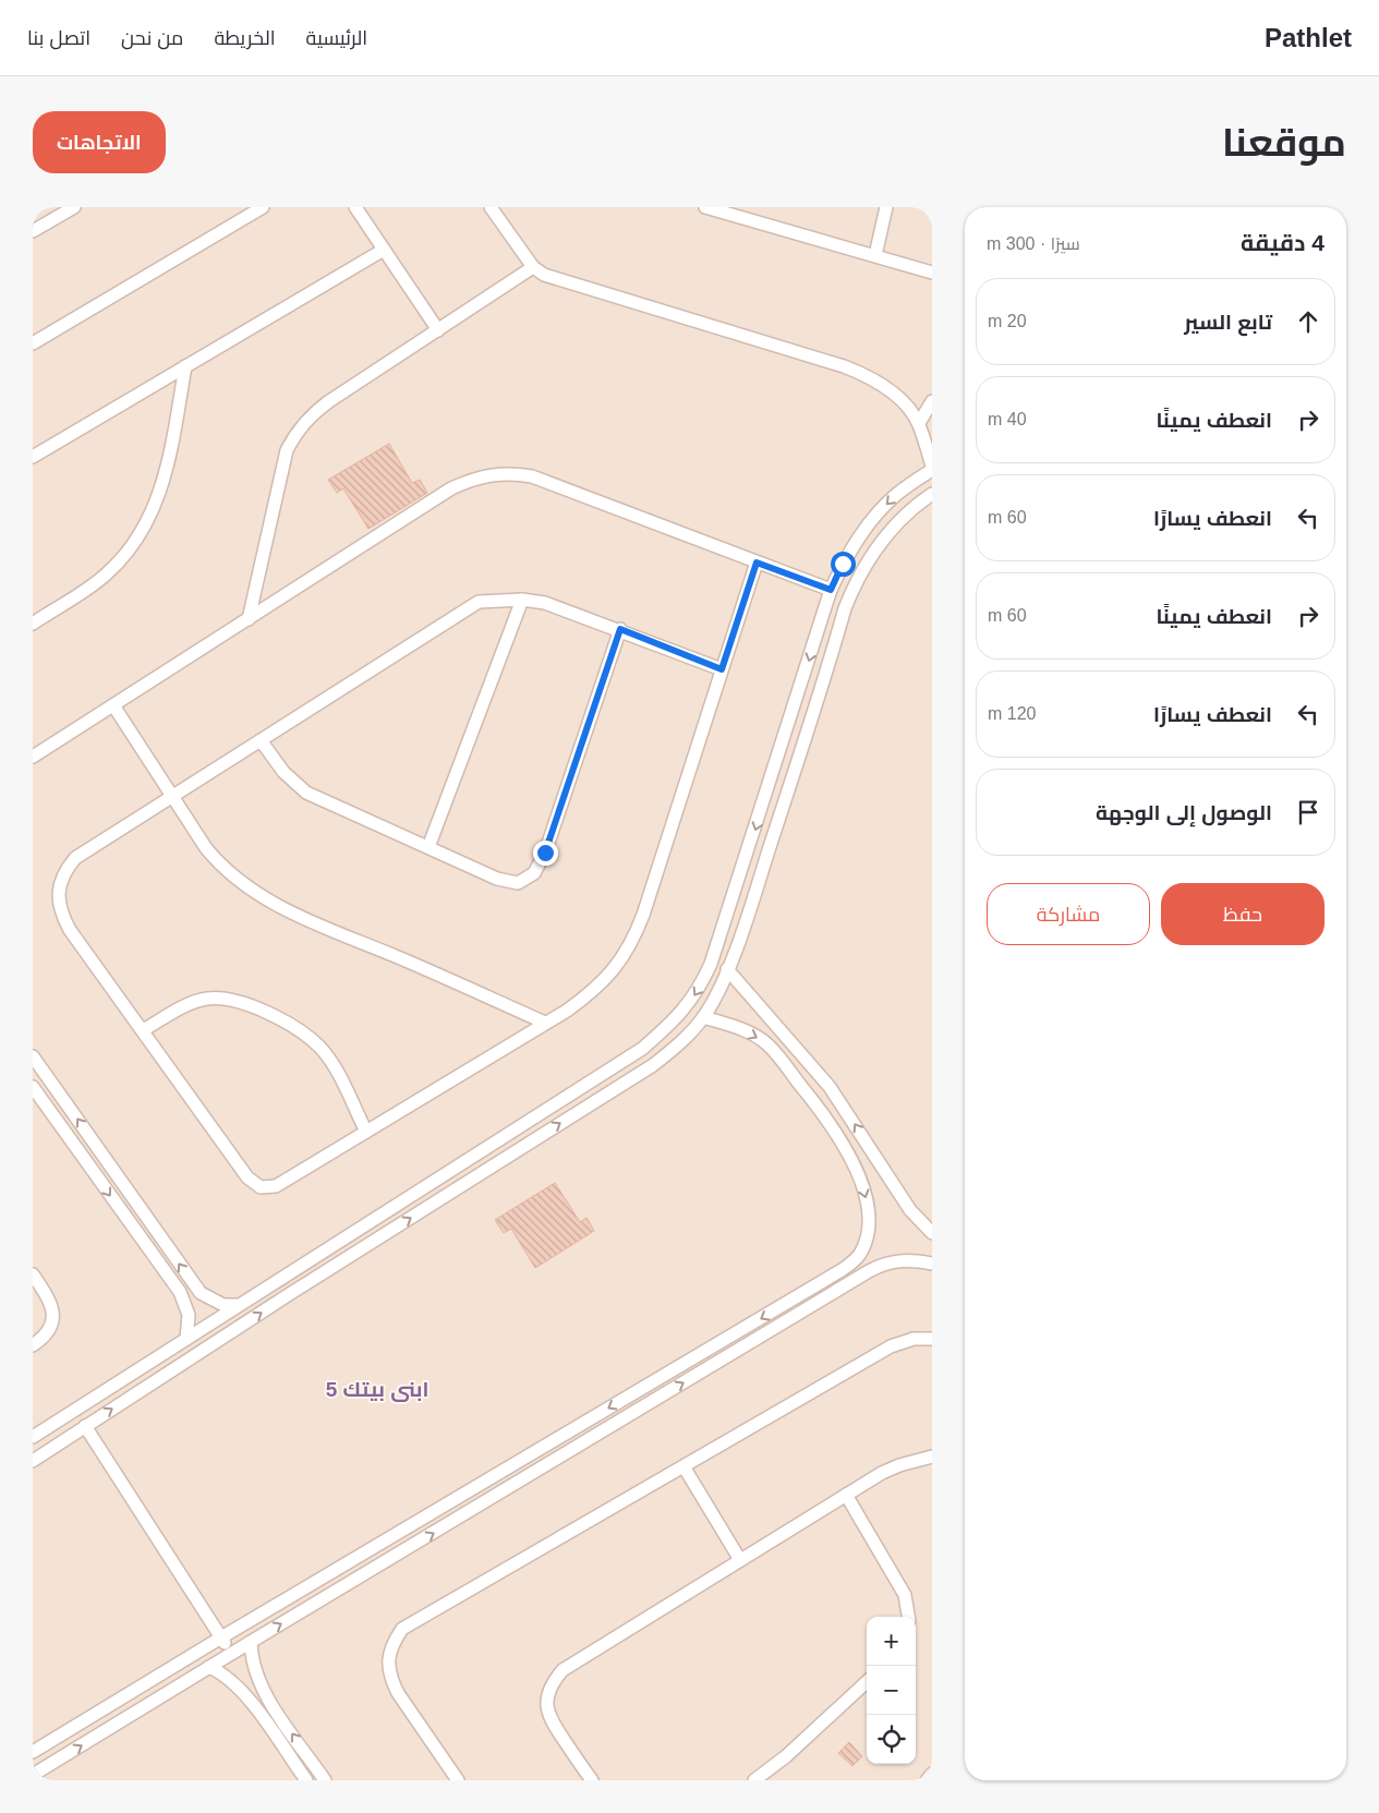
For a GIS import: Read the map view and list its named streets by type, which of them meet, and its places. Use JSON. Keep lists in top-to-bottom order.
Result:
{
  "districts": ["ابنى بيتك 5"],
  "page": {
    "header": "Pathlet",
    "nav": [
      "الرئيسية",
      "الخريطة",
      "من نحن",
      "اتصل بنا"
    ],
    "title": "موقعنا",
    "buttons": [
      "الاتجاهات",
      ["حفظ", "مشاركة"]
    ],
    "heading": ["4 دقيقة", "سيرًا · 300 m"],
    "list": [
      ["تابع السير", "20 m"],
      ["انعطف يمينًا", "40 m"],
      ["انعطف يسارًا", "60 m"],
      ["انعطف يمينًا", "60 m"],
      ["انعطف يسارًا", "120 m"],
      "الوصول إلى الوجهة"
    ],
    "map_buttons": ["+", "−"]
  }
}
